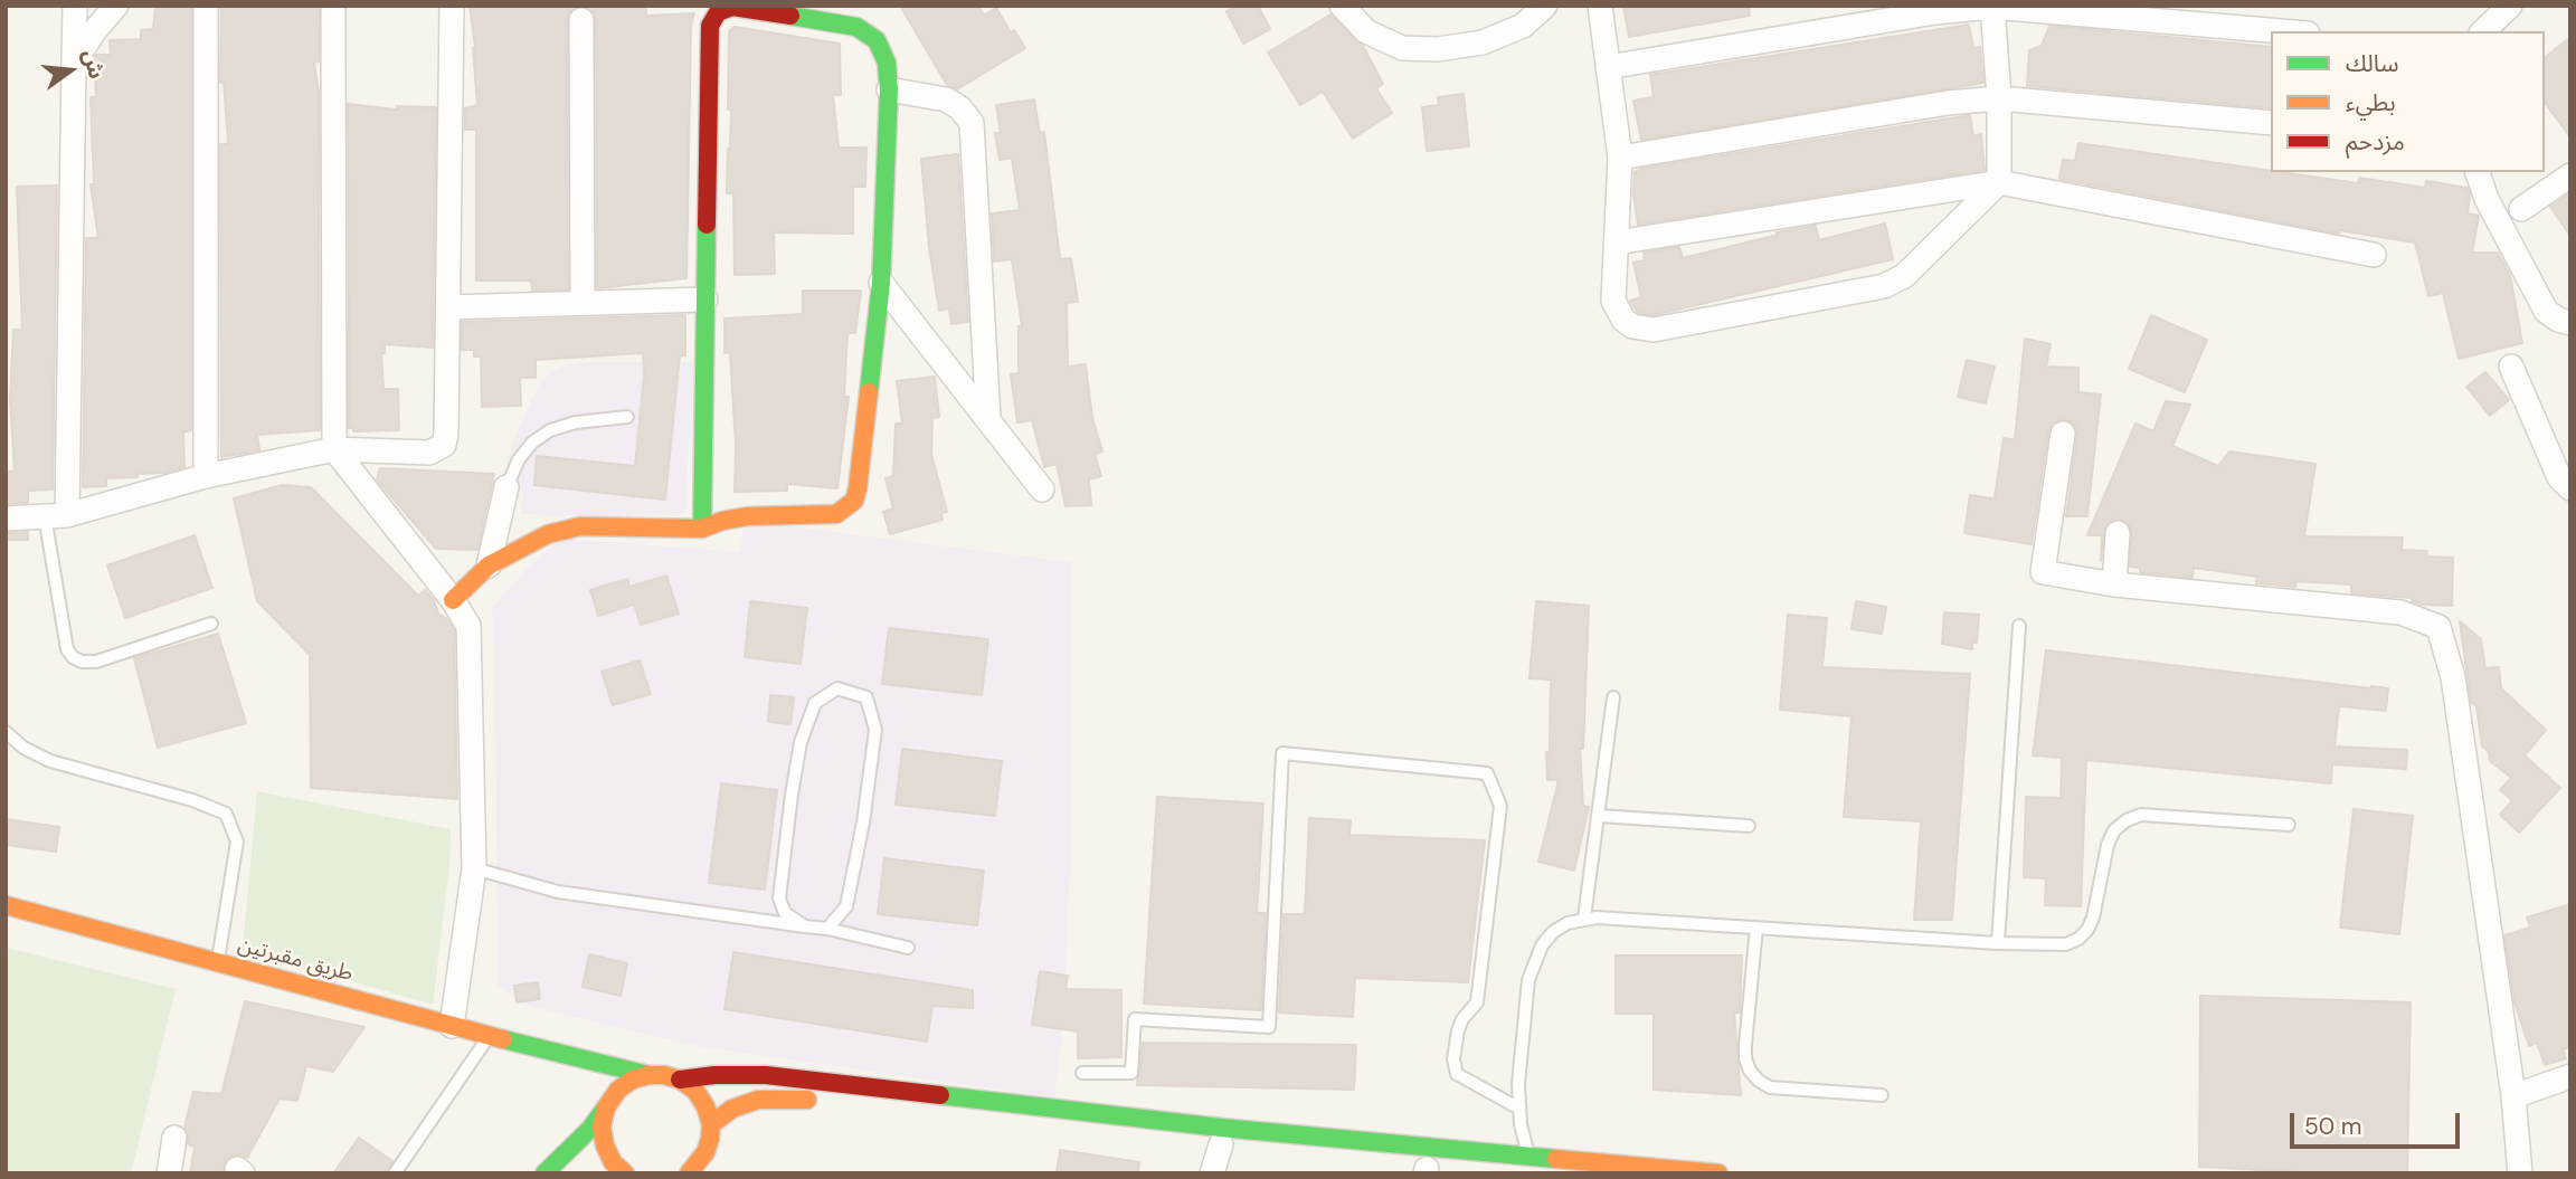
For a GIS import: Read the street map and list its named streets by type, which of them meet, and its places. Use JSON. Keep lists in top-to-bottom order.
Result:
{
  "streets": {
    "street": ["طريق مقبرتين"]
  },
  "legend": ["سالك", "بطيء", "مزدحم"],
  "scale_bar": "50 m",
  "north": "right"
}
